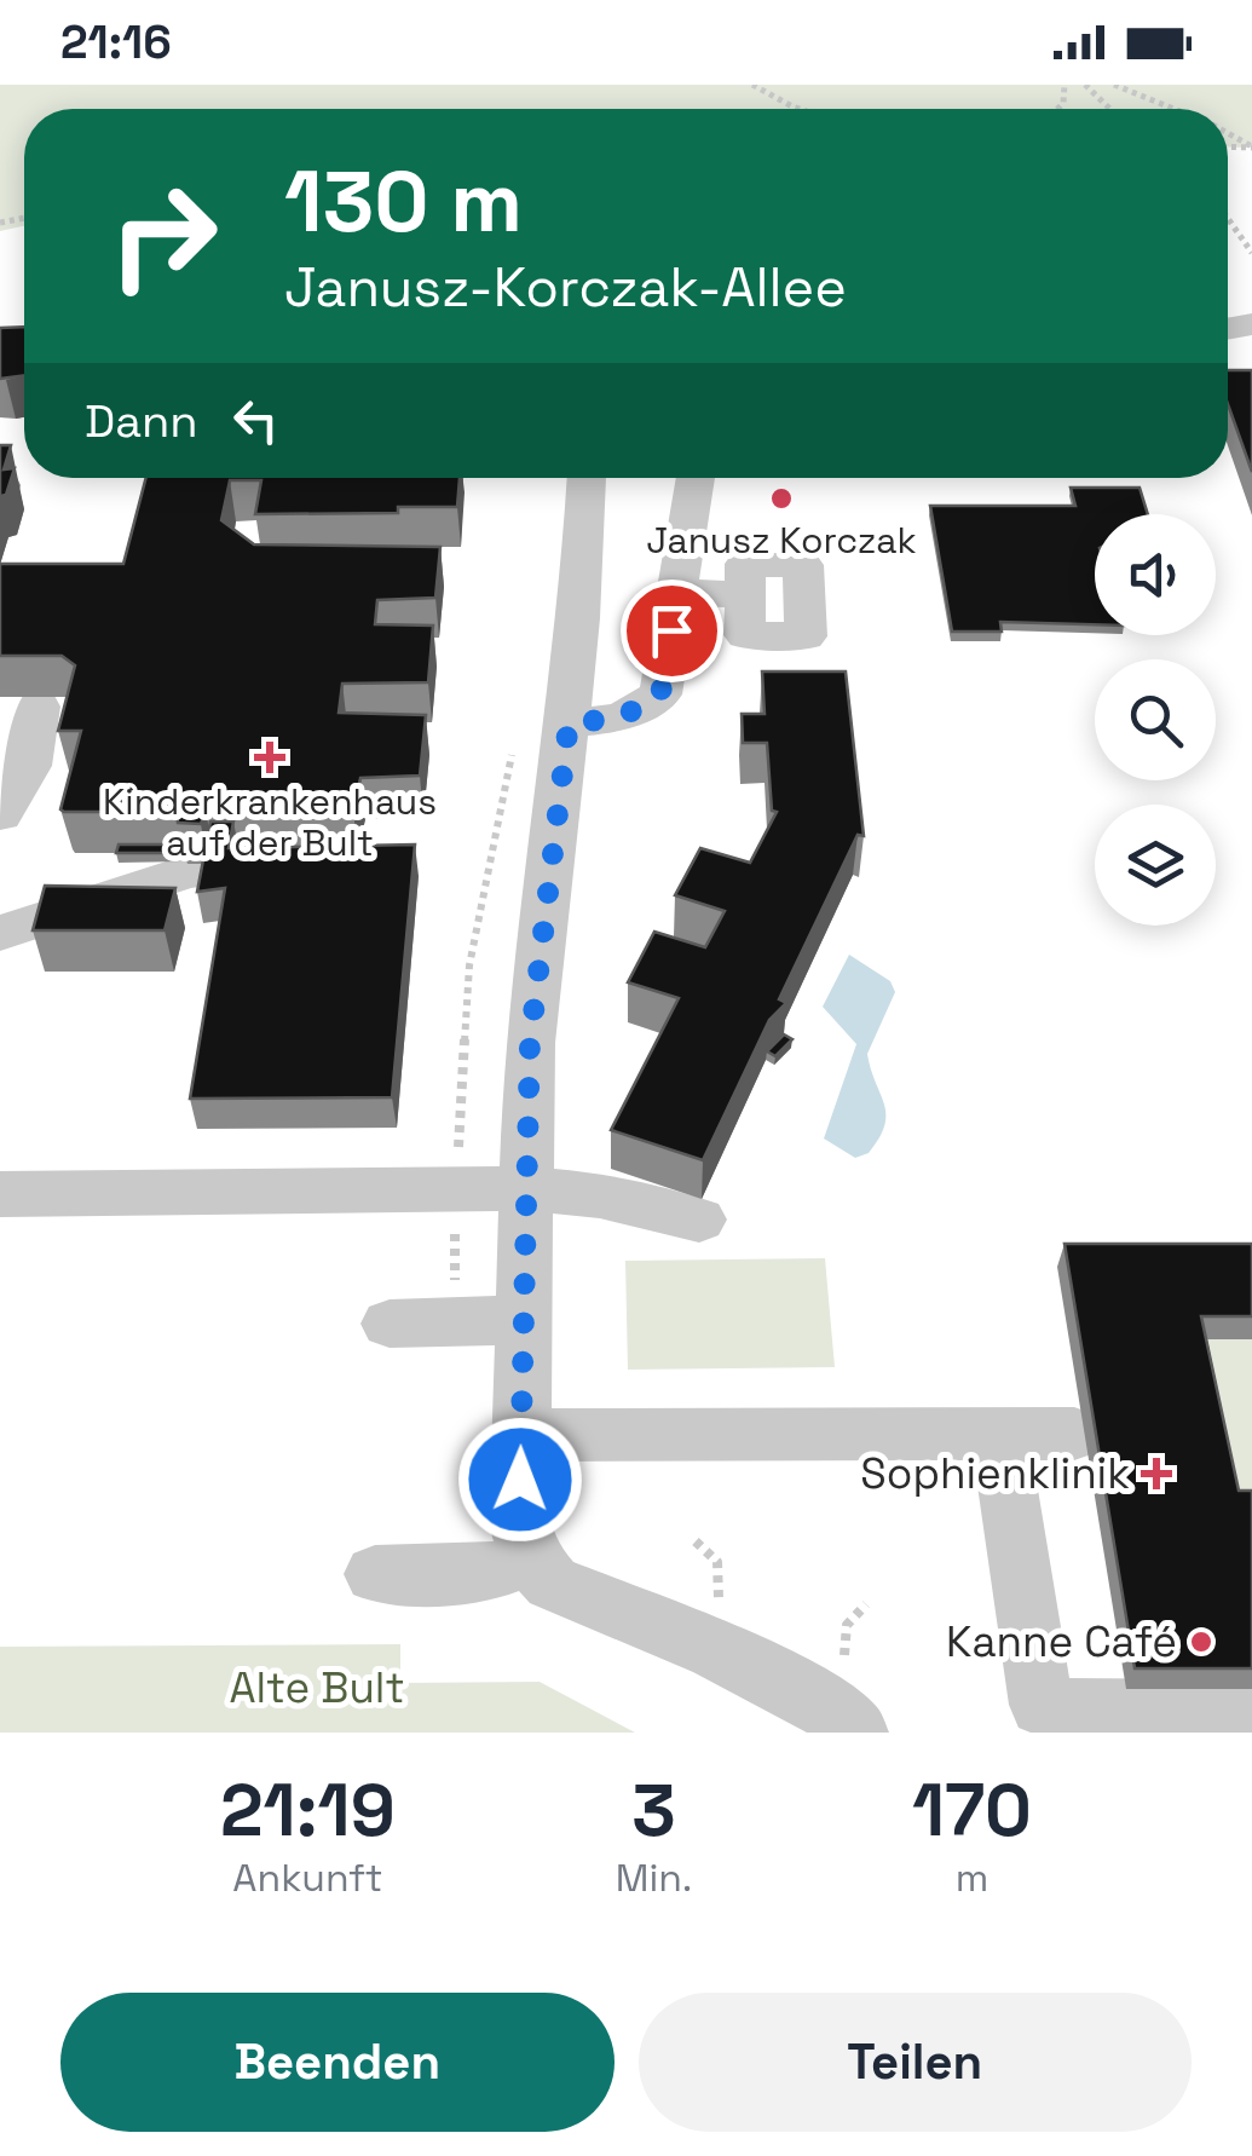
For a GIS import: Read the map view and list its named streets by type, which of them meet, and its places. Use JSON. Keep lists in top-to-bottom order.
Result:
{
  "parks": ["Alte Bult"],
  "places": {
    "other": ["Janusz Korczak", "Kanne Café"],
    "health": ["Kinderkrankenhaus auf der Bult", "Sophienklinik"]
  },
  "page": {
    "status": "21:16",
    "turn": ["130 m", "Janusz-Korczak-Allee"],
    "then": "Dann",
    "eta": [
      "21:19",
      "Ankunft",
      "3",
      "Min.",
      "170",
      "m"
    ],
    "buttons": ["Beenden", "Teilen"]
  }
}
